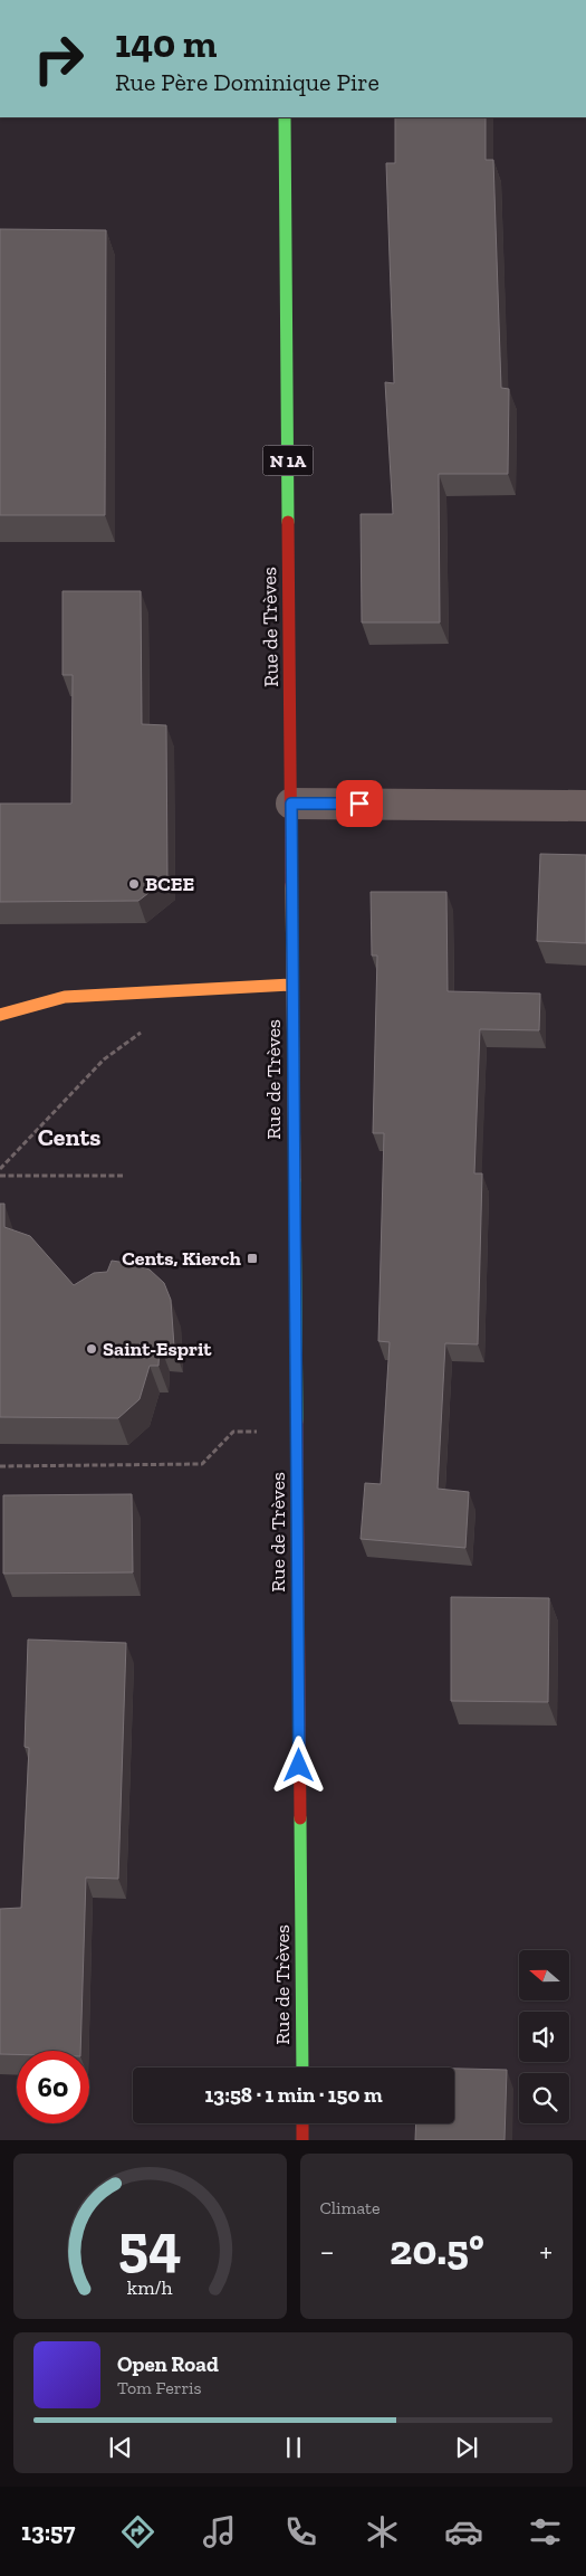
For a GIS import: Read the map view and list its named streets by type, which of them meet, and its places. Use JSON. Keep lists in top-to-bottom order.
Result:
{
  "streets": {
    "main road": ["N 1A", "Rue de Trèves"]
  },
  "districts": ["Cents"],
  "places": {
    "other": ["BCEE", "Saint-Esprit"],
    "transit": ["Cents, Kierch"]
  },
  "north": "left",
  "page": {
    "turn": ["140 m", "Rue Père Dominique Pire"],
    "limit": "60",
    "trip": "13:58 · 1 min · 150 m",
    "tile": "Climate",
    "heat": ["−", "20.5°", "+"],
    "song": ["Open Road", "Tom Ferris"],
    "tabs": "13:57",
    "gauge": ["54", "km/h"]
  }
}
